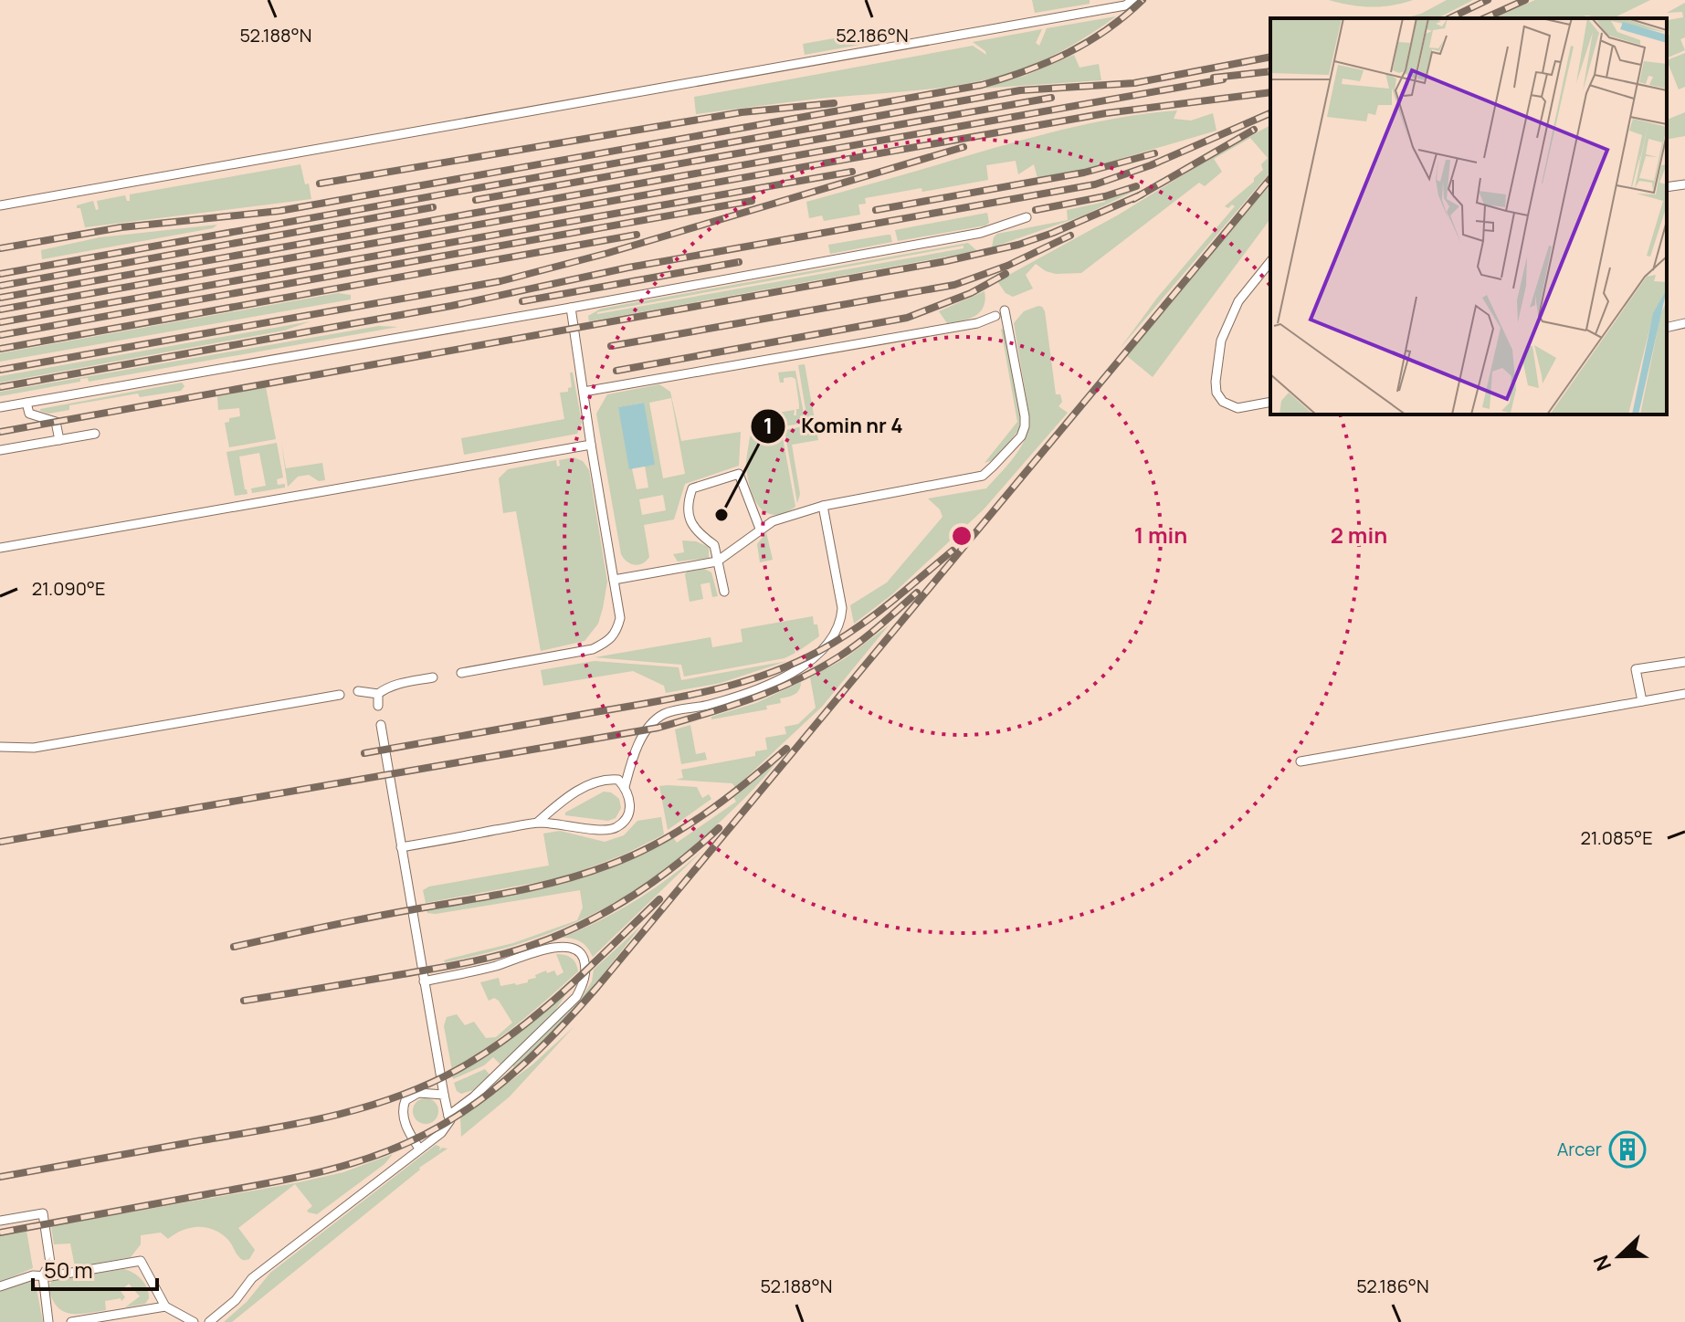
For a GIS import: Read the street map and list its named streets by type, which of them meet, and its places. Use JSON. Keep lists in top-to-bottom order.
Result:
{
  "places": {
    "other": ["Komin nr 4"],
    "building": ["Arcer"]
  },
  "scale_bar": "50 m",
  "north": "left",
  "coordinates": [
    "52.188°N",
    "52.186°N",
    "21.090°E",
    "21.085°E"
  ],
  "rings": ["1 min", "2 min"]
}
